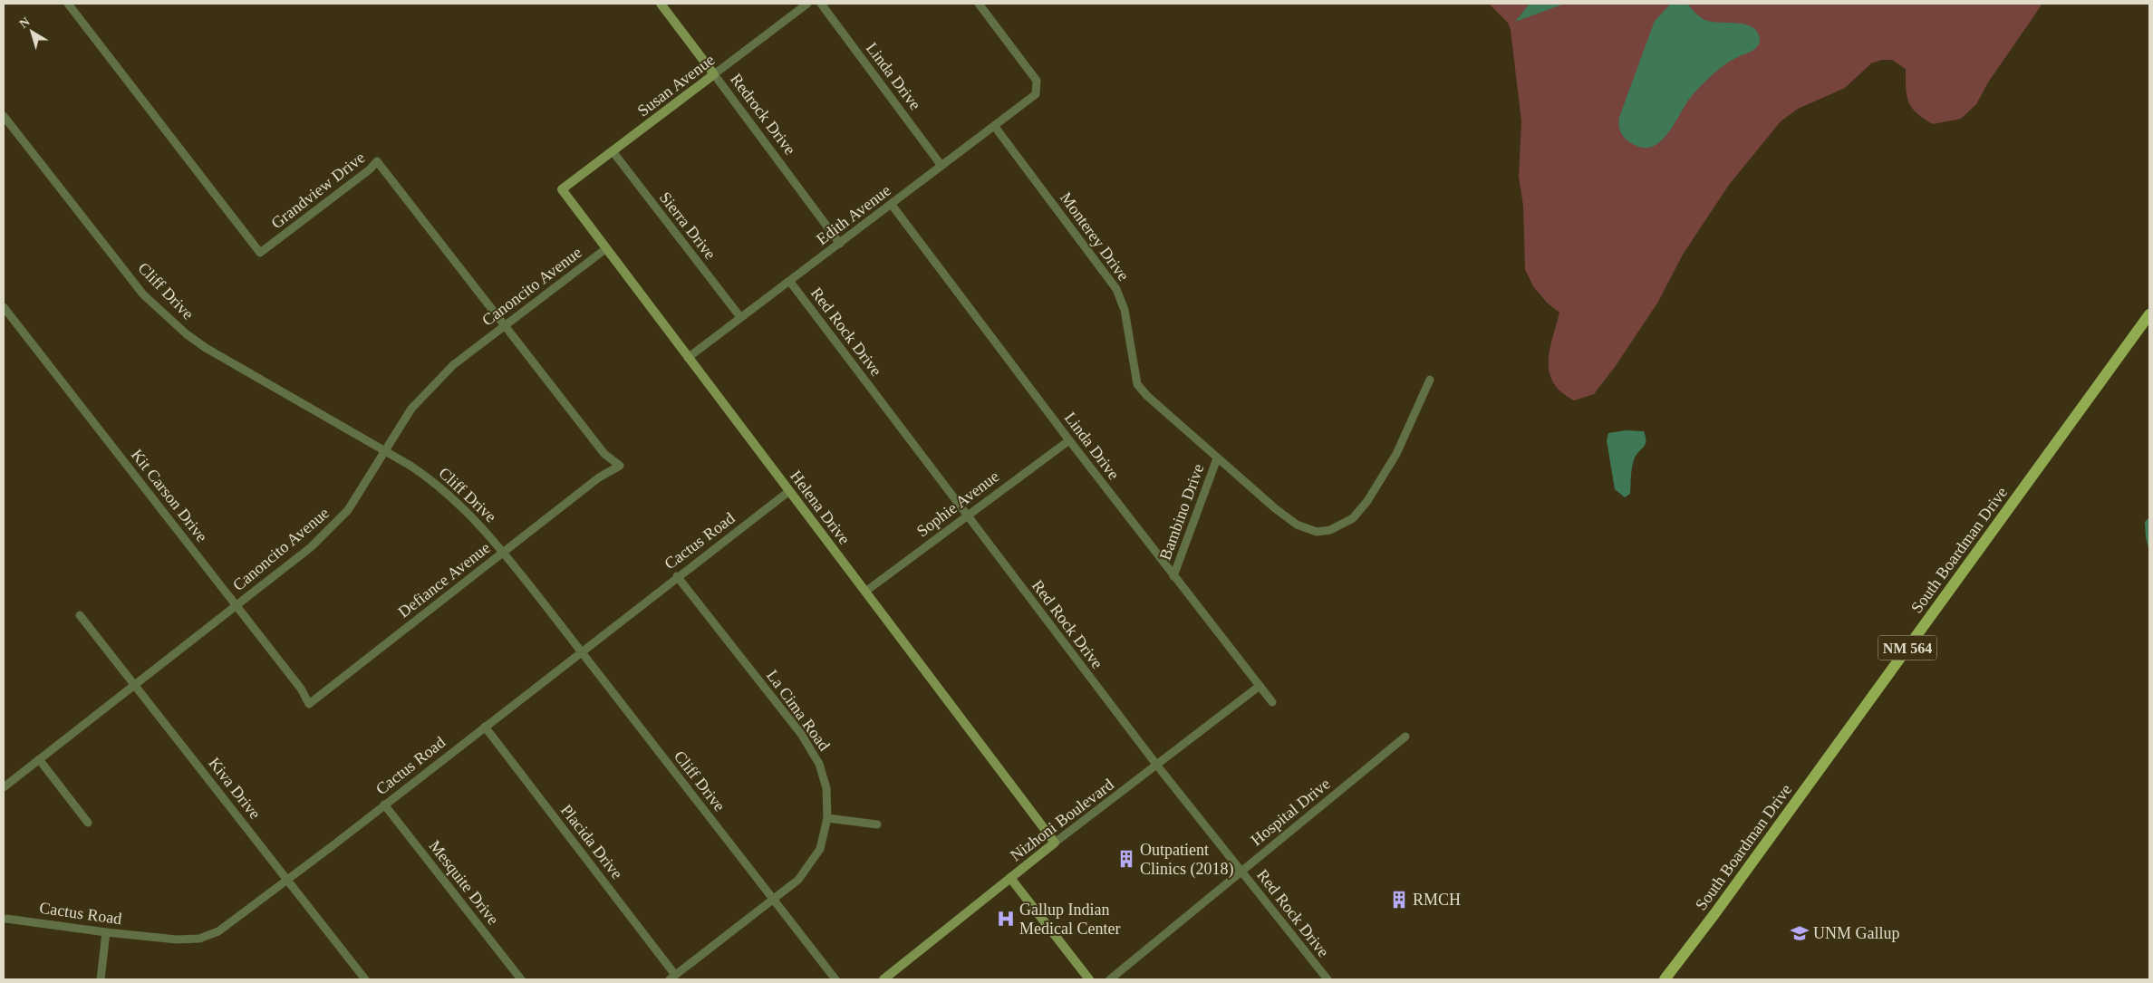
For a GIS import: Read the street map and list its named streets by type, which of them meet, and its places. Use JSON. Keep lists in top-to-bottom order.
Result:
{
  "streets": {
    "main road": [
      "Susan Avenue",
      "Redrock Drive",
      "Helena Drive",
      "South Boardman Drive",
      "NM 564",
      "Nizhoni Boulevard"
    ],
    "street": [
      "Linda Drive",
      "Grandview Drive",
      "Edith Avenue",
      "Sierra Drive",
      "Monterey Drive",
      "Canoncito Avenue",
      "Cliff Drive",
      "Red Rock Drive",
      "Kit Carson Drive",
      "Sophie Avenue",
      "Bambino Drive",
      "Cactus Road",
      "Defiance Avenue",
      "La Cima Road",
      "Kiva Drive",
      "Hospital Drive",
      "Placida Drive",
      "Mesquite Drive"
    ]
  },
  "crossings": [
    ["Linda Drive", "Edith Avenue"],
    ["Linda Drive", "Sophie Avenue"],
    ["Linda Drive", "Bambino Drive"],
    ["Linda Drive", "Nizhoni Boulevard"],
    ["Susan Avenue", "Redrock Drive"],
    ["Susan Avenue", "Sierra Drive"],
    ["Susan Avenue", "Helena Drive"],
    ["Redrock Drive", "Edith Avenue"],
    ["Grandview Drive", "Canoncito Avenue"],
    ["Grandview Drive", "Defiance Avenue"],
    ["Edith Avenue", "Sierra Drive"],
    ["Edith Avenue", "Monterey Drive"],
    ["Edith Avenue", "Red Rock Drive"],
    ["Edith Avenue", "Helena Drive"],
    ["Monterey Drive", "Bambino Drive"],
    ["Canoncito Avenue", "Cliff Drive"],
    ["Canoncito Avenue", "Kit Carson Drive"],
    ["Canoncito Avenue", "Helena Drive"],
    ["Canoncito Avenue", "Kiva Drive"],
    ["Cliff Drive", "Cactus Road"],
    ["Cliff Drive", "Defiance Avenue"],
    ["Cliff Drive", "La Cima Road"],
    ["Red Rock Drive", "Sophie Avenue"],
    ["Red Rock Drive", "Hospital Drive"],
    ["Red Rock Drive", "Nizhoni Boulevard"],
    ["Kit Carson Drive", "Defiance Avenue"],
    ["Sophie Avenue", "Helena Drive"],
    ["Helena Drive", "Cactus Road"],
    ["Helena Drive", "Nizhoni Boulevard"],
    ["Cactus Road", "La Cima Road"],
    ["Cactus Road", "Kiva Drive"],
    ["Cactus Road", "Placida Drive"],
    ["Cactus Road", "Mesquite Drive"],
    ["La Cima Road", "Placida Drive"]
  ],
  "places": {
    "building": ["Outpatient Clinics (2018)", "RMCH"],
    "hospital": ["Gallup Indian Medical Center"],
    "school or university": ["UNM Gallup"]
  },
  "north": "top left"
}
